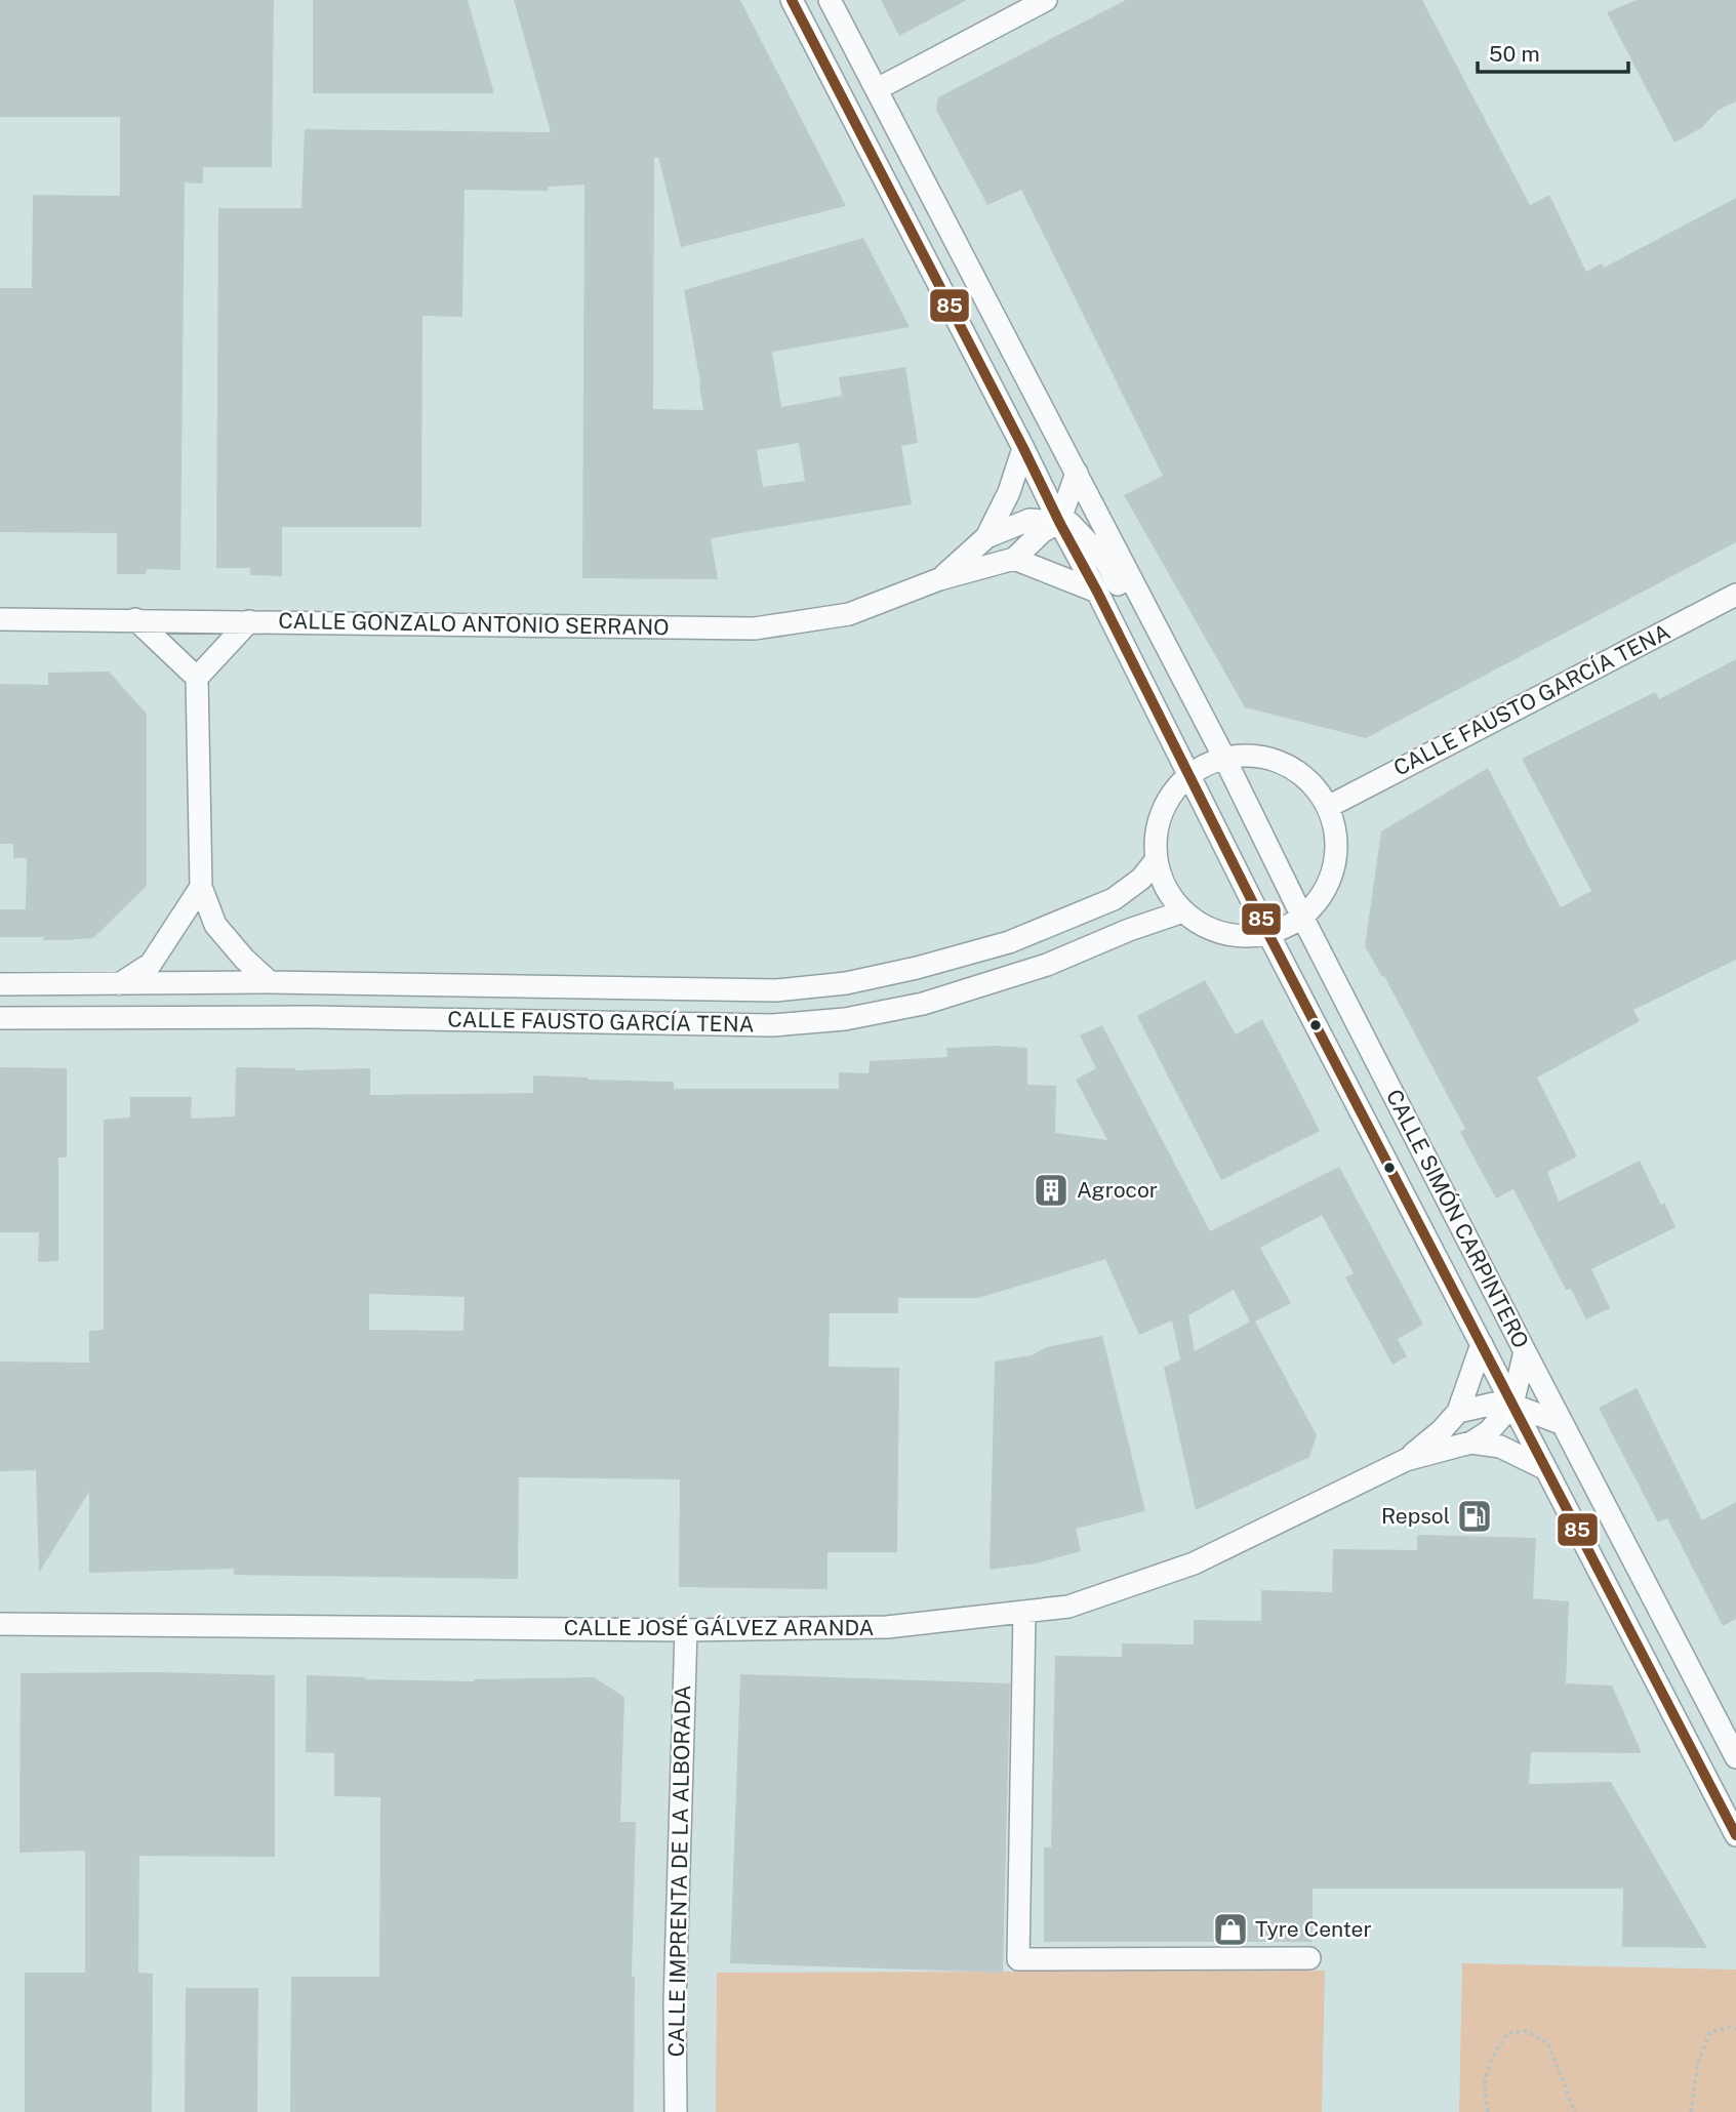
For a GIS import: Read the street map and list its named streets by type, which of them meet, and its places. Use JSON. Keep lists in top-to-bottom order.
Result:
{
  "streets": {
    "street": [
      "CALLE GONZALO ANTONIO SERRANO",
      "CALLE FAUSTO GARCÍA TENA",
      "CALLE SIMÓN CARPINTERO",
      "CALLE JOSÉ GÁLVEZ ARANDA",
      "CALLE IMPRENTA DE LA ALBORADA"
    ]
  },
  "crossings": [
    ["CALLE GONZALO ANTONIO SERRANO", "CALLE SIMÓN CARPINTERO"],
    ["CALLE SIMÓN CARPINTERO", "CALLE JOSÉ GÁLVEZ ARANDA"],
    ["CALLE JOSÉ GÁLVEZ ARANDA", "CALLE IMPRENTA DE LA ALBORADA"]
  ],
  "places": {
    "building": ["Agrocor"],
    "fuel station": ["Repsol"],
    "shop": ["Tyre Center"]
  },
  "lines": ["transit line 85"],
  "scale_bar": "50 m"
}
